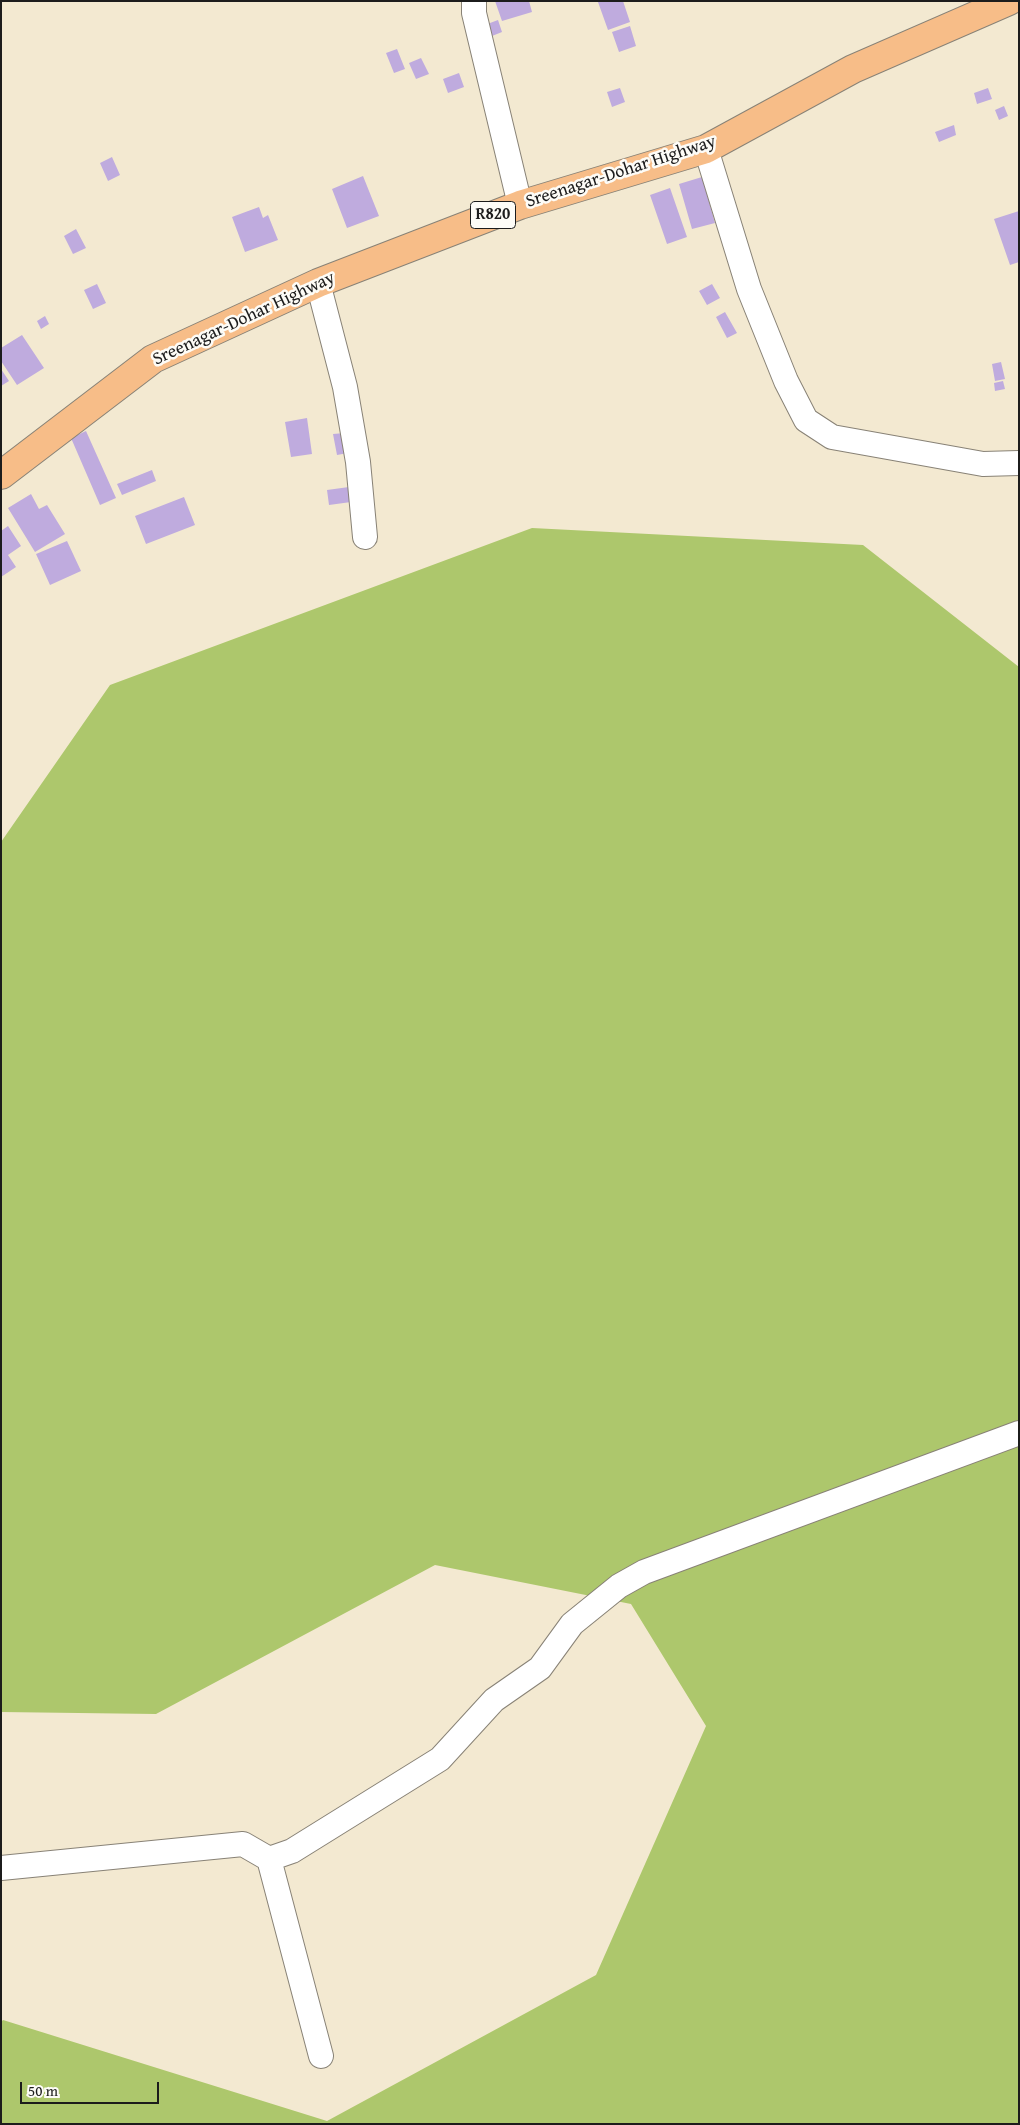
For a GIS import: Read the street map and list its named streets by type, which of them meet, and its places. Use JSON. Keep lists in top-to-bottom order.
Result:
{
  "streets": {
    "main road": ["Sreenagar-Dohar Highway", "R820"]
  },
  "scale_bar": "50 m"
}
